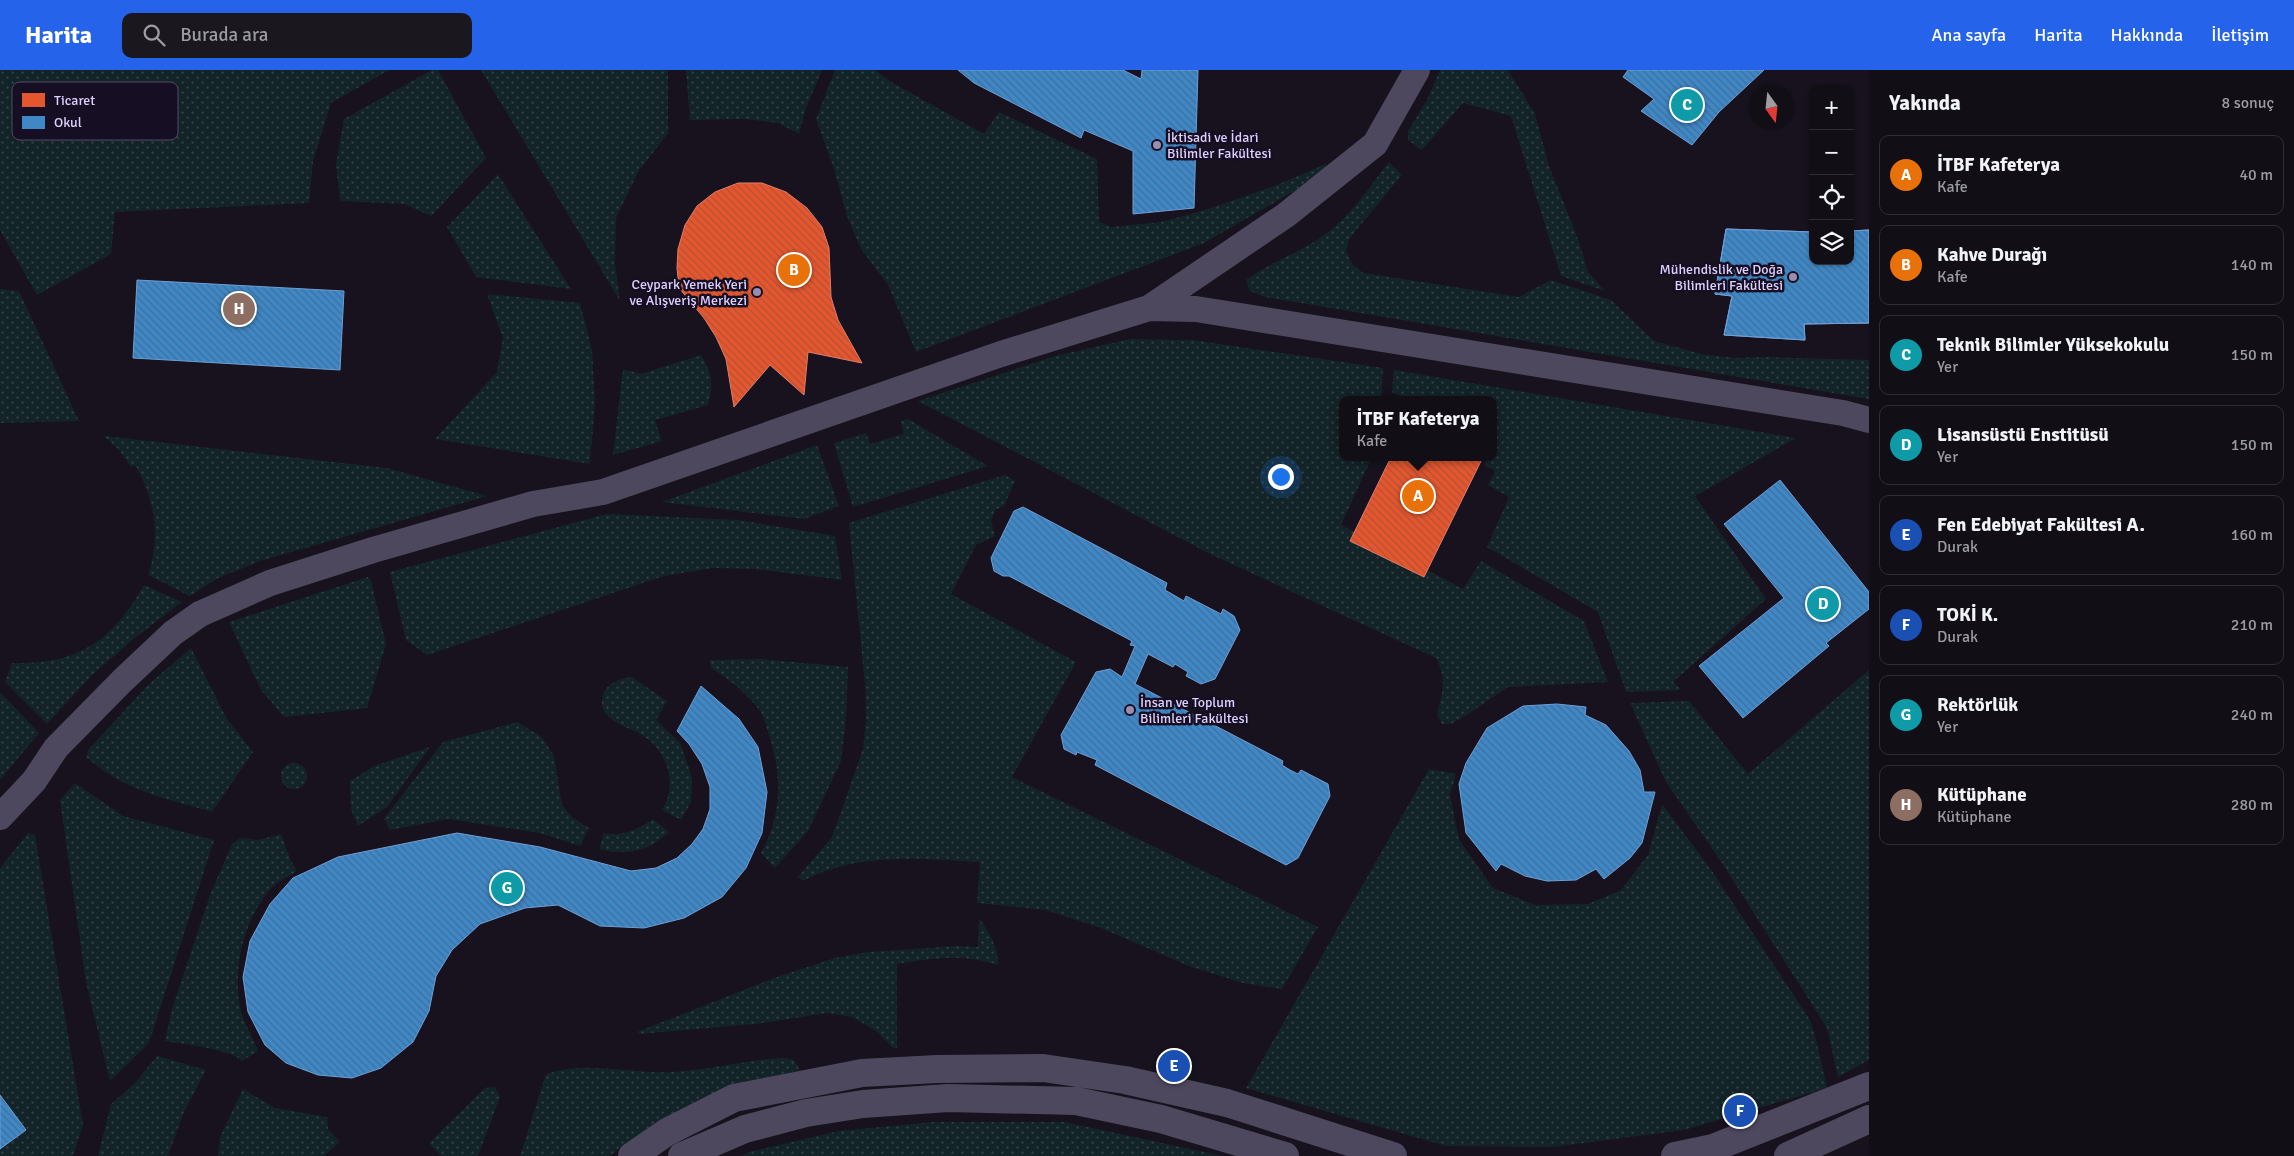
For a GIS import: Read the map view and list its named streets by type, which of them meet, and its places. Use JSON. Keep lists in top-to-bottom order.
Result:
{
  "places": [
    "İktisadi ve İdari Bilimler Fakültesi",
    "Mühendislik ve Doğa Bilimleri Fakültesi",
    "Ceypark Yemek Yeri ve Alışveriş Merkezi",
    "İnsan ve Toplum Bilimleri Fakültesi"
  ],
  "legend": ["Ticaret", "Okul"],
  "north": "bottom",
  "page": {
    "header": "Harita",
    "search": "Burada ara",
    "nav": [
      "Ana sayfa",
      "Harita",
      "Hakkında",
      "İletişim"
    ],
    "heading": ["Yakında", "8 sonuç"],
    "map_buttons": ["+", "−"],
    "pins": [
      "C",
      "B",
      "H",
      "A",
      "D",
      "G",
      "E",
      "F"
    ],
    "list": [
      {
        "mark": "A",
        "name": "İTBF Kafeterya",
        "note": "Kafe",
        "value": "40 m"
      },
      {
        "mark": "B",
        "name": "Kahve Durağı",
        "note": "Kafe",
        "value": "140 m"
      },
      {
        "mark": "C",
        "name": "Teknik Bilimler Yüksekokulu",
        "note": "Yer",
        "value": "150 m"
      },
      {
        "mark": "D",
        "name": "Lisansüstü Enstitüsü",
        "note": "Yer",
        "value": "150 m"
      },
      {
        "mark": "E",
        "name": "Fen Edebiyat Fakültesi A.",
        "note": "Durak",
        "value": "160 m"
      },
      {
        "mark": "F",
        "name": "TOKİ K.",
        "note": "Durak",
        "value": "210 m"
      },
      {
        "mark": "G",
        "name": "Rektörlük",
        "note": "Yer",
        "value": "240 m"
      },
      {
        "mark": "H",
        "name": "Kütüphane",
        "note": "Kütüphane",
        "value": "280 m"
      }
    ],
    "popup": ["İTBF Kafeterya", "Kafe"]
  }
}
